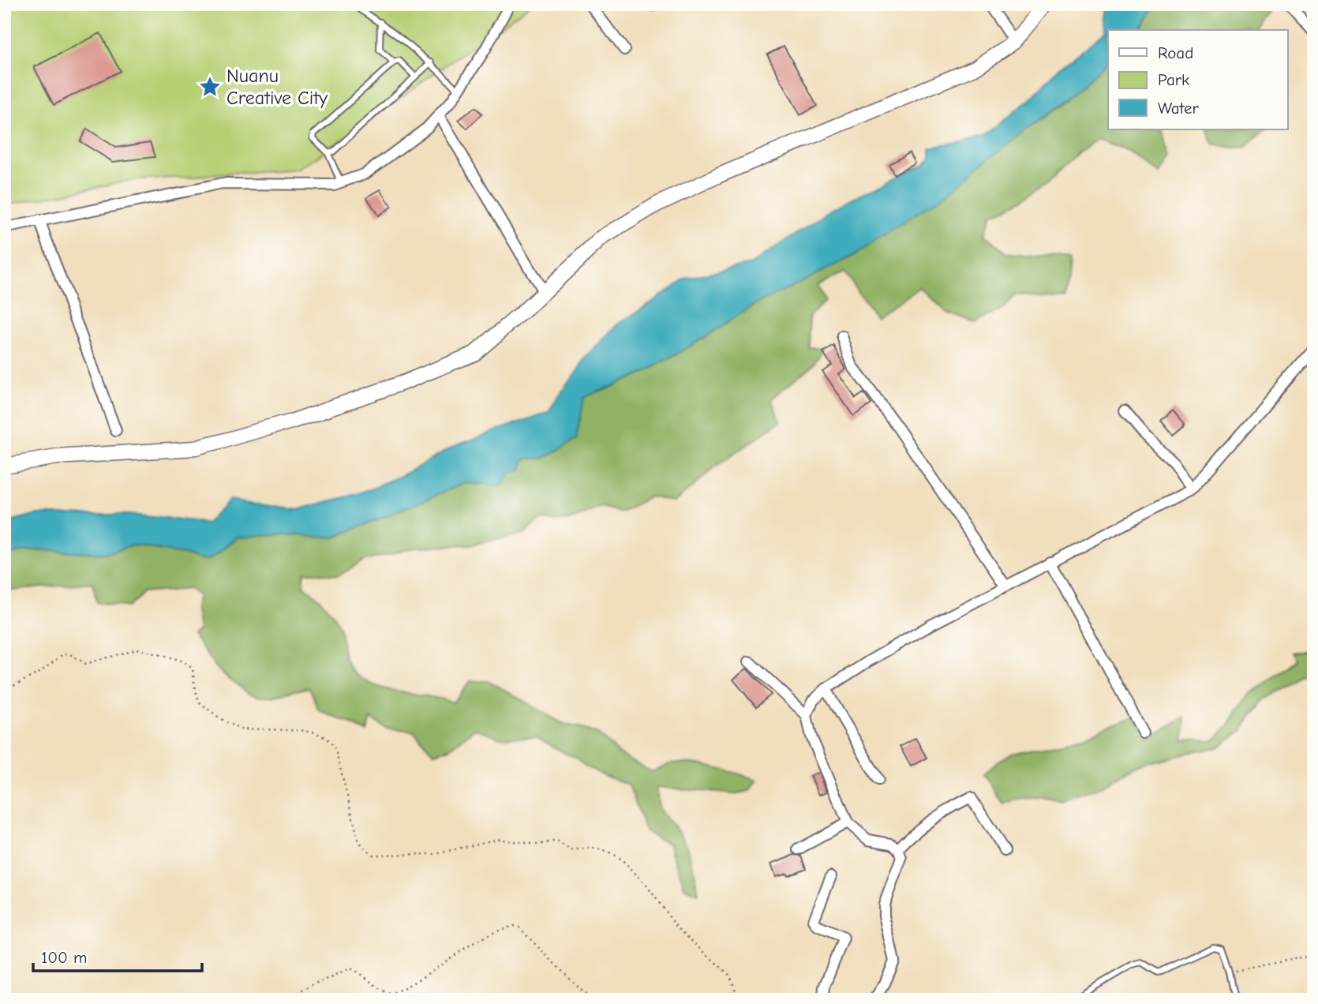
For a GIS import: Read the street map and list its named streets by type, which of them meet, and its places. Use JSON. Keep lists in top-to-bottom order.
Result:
{
  "places": {
    "place": ["Nuanu Creative City"]
  },
  "legend": ["Road", "Park", "Water"],
  "scale_bar": "100 m"
}
